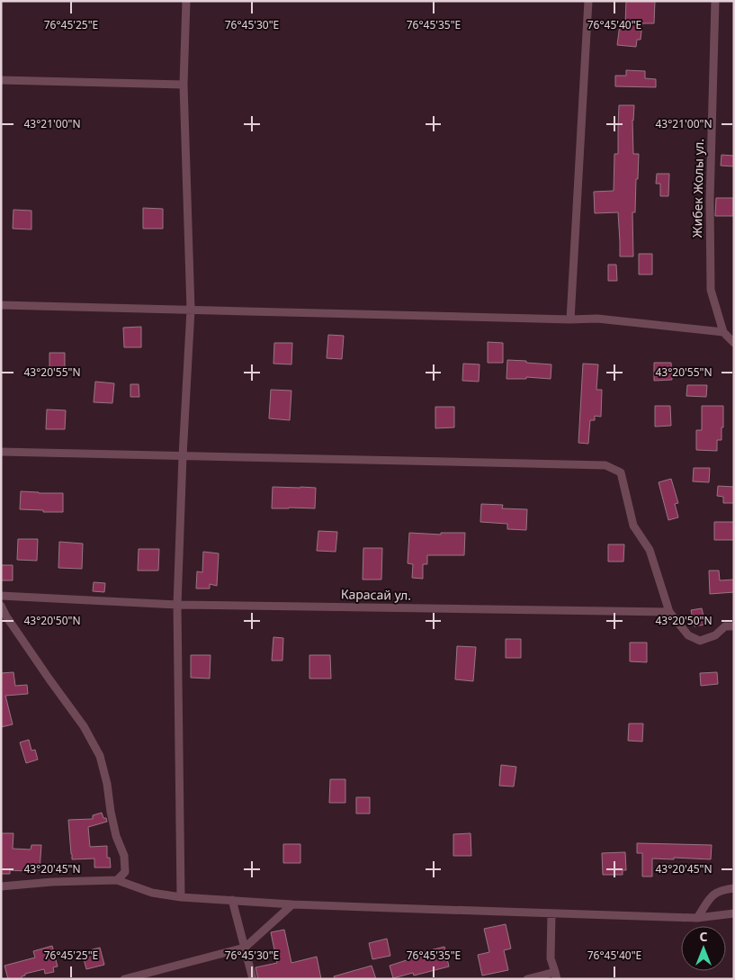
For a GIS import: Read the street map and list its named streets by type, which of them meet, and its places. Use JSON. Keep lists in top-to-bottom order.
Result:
{
  "streets": {
    "street": ["Жибек Жолы ул.", "Карасай ул."]
  },
  "north": "top",
  "coordinates": [
    "76°45'25\"E",
    "76°45'30\"E",
    "76°45'35\"E",
    "76°45'40\"E",
    "43°21'00\"N",
    "43°20'55\"N",
    "43°20'50\"N",
    "43°20'45\"N"
  ]
}
